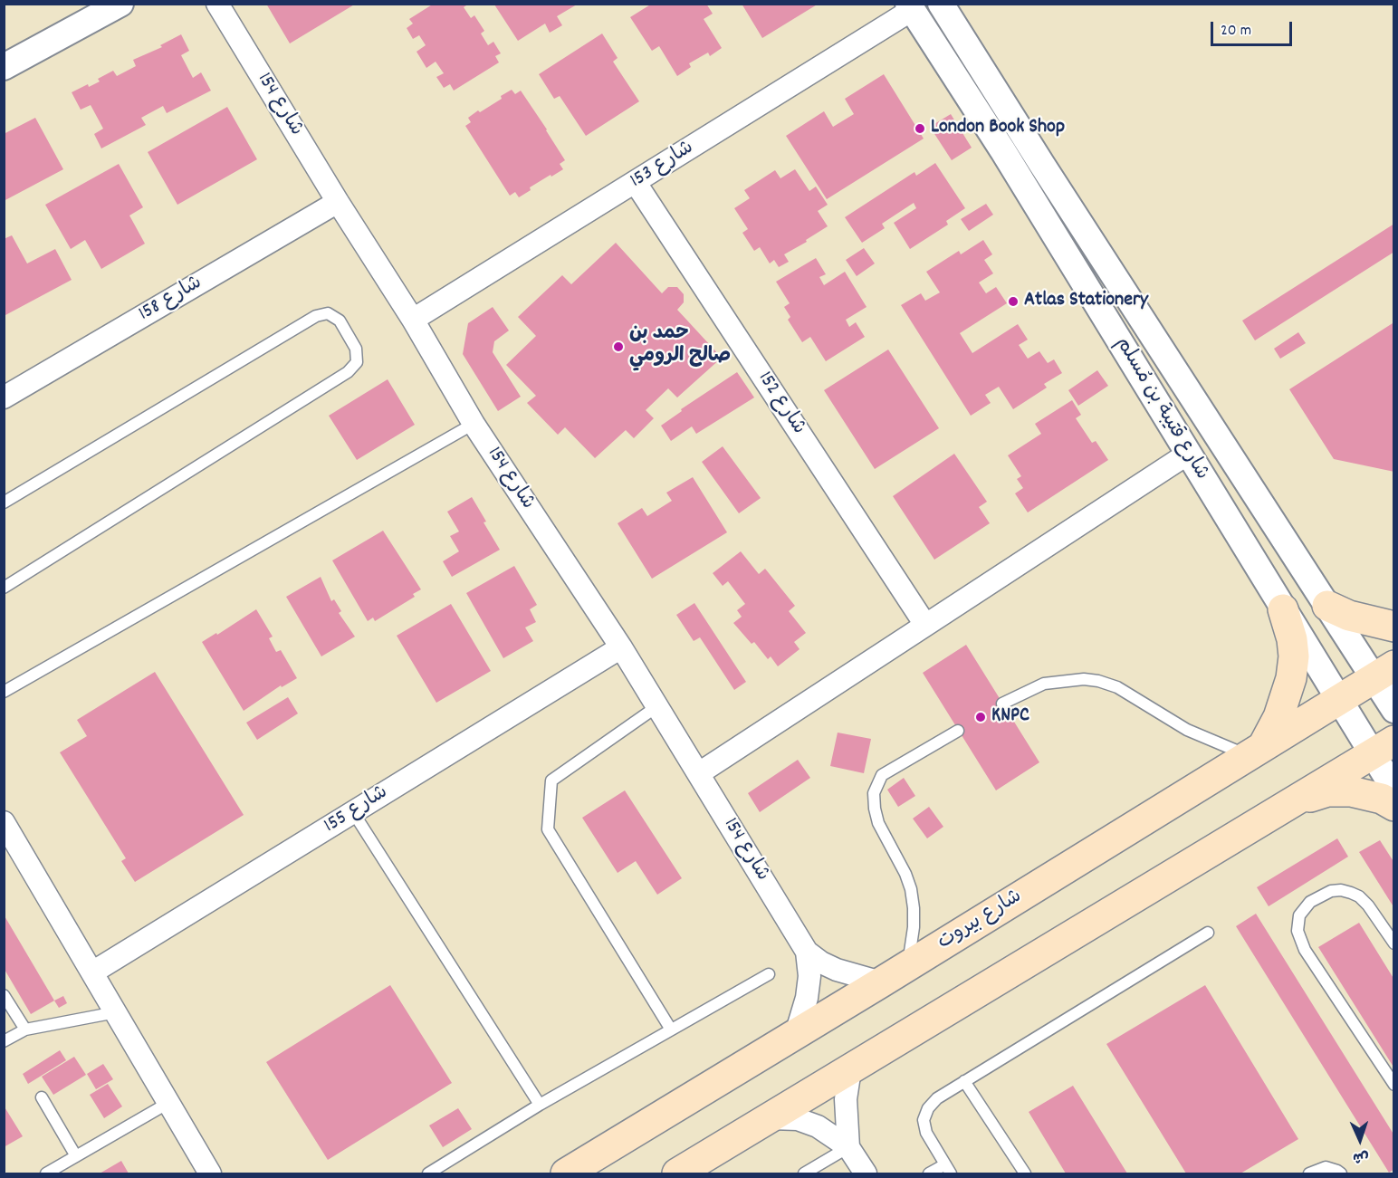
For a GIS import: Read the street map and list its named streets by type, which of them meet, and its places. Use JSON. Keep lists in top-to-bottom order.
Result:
{
  "streets": {
    "main road": ["شارع بيروت"],
    "street": [
      "شارع 154",
      "شارع 153",
      "شارع 158",
      "شارع 152",
      "شارع قتيبة بن مُسلم",
      "شارع 155"
    ]
  },
  "crossings": [
    ["شارع 154", "شارع 153"],
    ["شارع 154", "شارع 158"],
    ["شارع 154", "شارع 155"],
    ["شارع 154", "شارع بيروت"],
    ["شارع 153", "شارع 152"],
    ["شارع 153", "شارع قتيبة بن مُسلم"],
    ["شارع قتيبة بن مُسلم", "شارع بيروت"]
  ],
  "places": [
    "London Book Shop",
    "Atlas Stationery",
    "حمد بن صالح الرومي",
    "KNPC"
  ],
  "scale_bar": "20 m",
  "north": "bottom"
}
